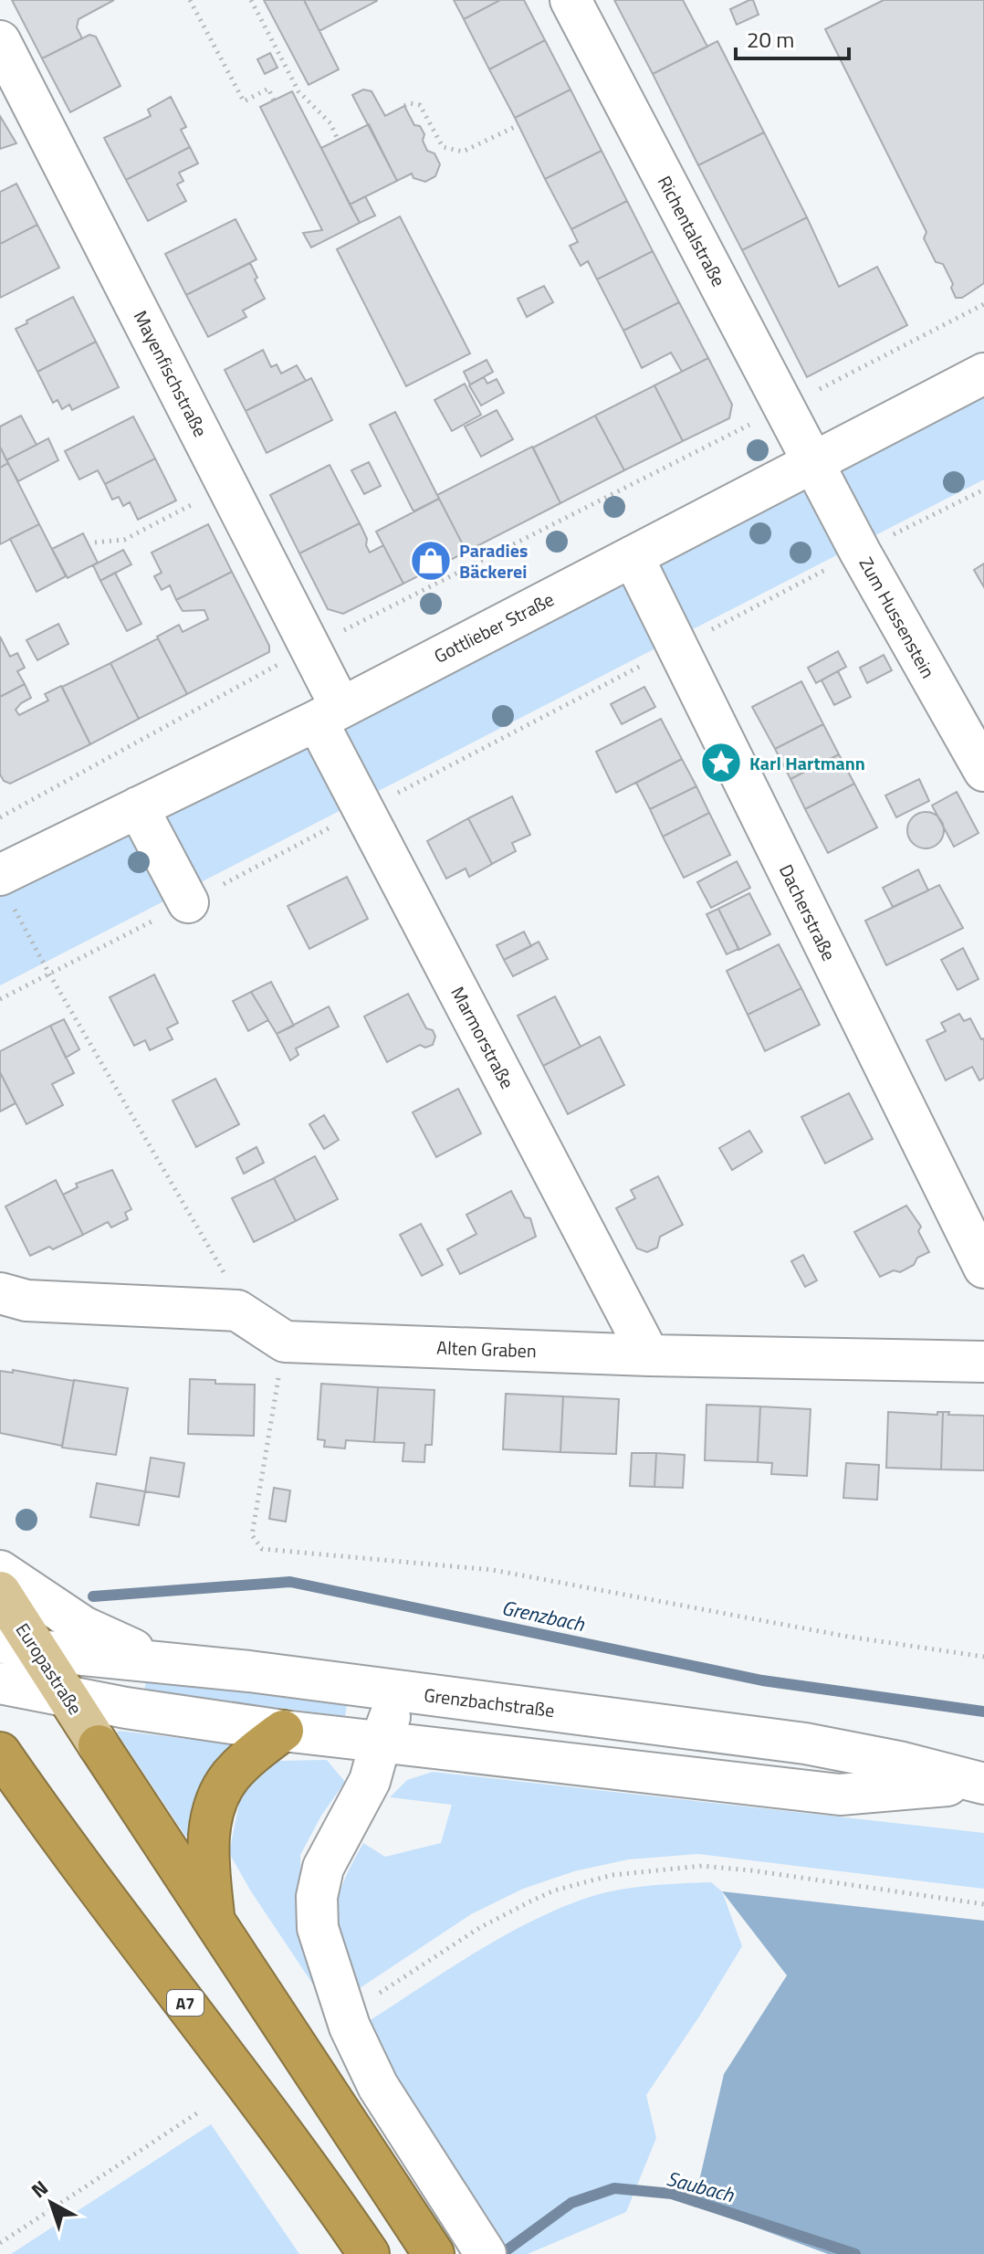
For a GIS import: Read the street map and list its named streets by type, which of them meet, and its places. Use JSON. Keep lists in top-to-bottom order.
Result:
{
  "streets": {
    "highway": ["A7"],
    "main road": ["Europastraße"],
    "street": [
      "Richentalstraße",
      "Mayenfischstraße",
      "Zum Hussenstein",
      "Gottlieber Straße",
      "Dacherstraße",
      "Marmorstraße",
      "Alten Graben",
      "Grenzbachstraße"
    ]
  },
  "crossings": [
    ["Richentalstraße", "Zum Hussenstein"],
    ["Richentalstraße", "Gottlieber Straße"],
    ["Mayenfischstraße", "Gottlieber Straße"],
    ["Mayenfischstraße", "Marmorstraße"],
    ["Zum Hussenstein", "Gottlieber Straße"],
    ["Gottlieber Straße", "Dacherstraße"],
    ["Gottlieber Straße", "Marmorstraße"],
    ["Marmorstraße", "Alten Graben"],
    ["Europastraße", "Grenzbachstraße"]
  ],
  "water": ["Grenzbach", "Saubach"],
  "places": {
    "shop": ["Paradies Bäckerei"],
    "place": ["Karl Hartmann"]
  },
  "scale_bar": "20 m",
  "north": "top left"
}
